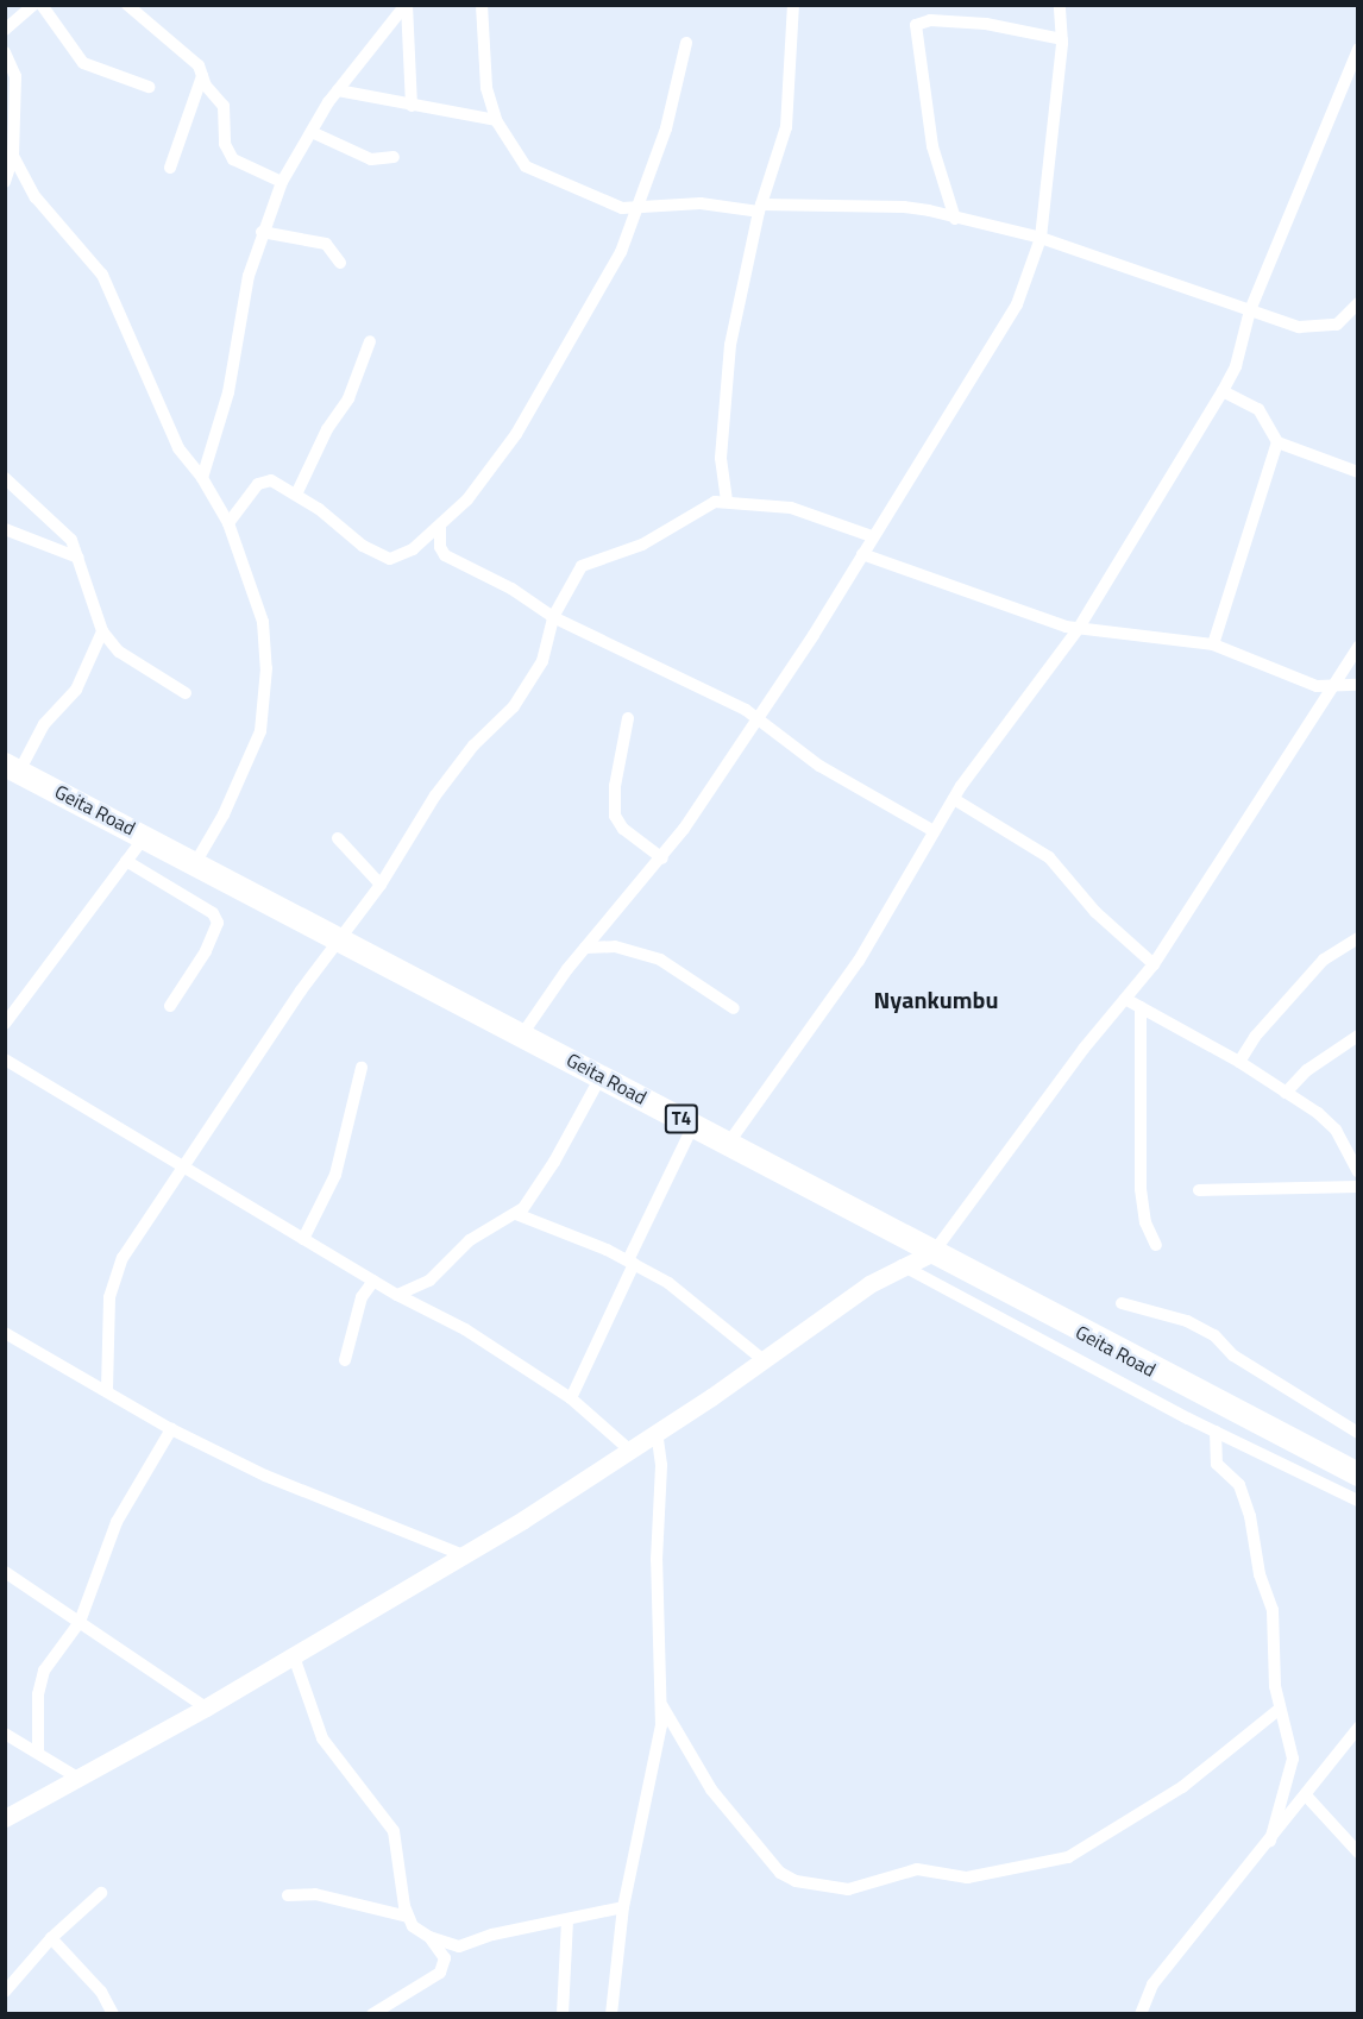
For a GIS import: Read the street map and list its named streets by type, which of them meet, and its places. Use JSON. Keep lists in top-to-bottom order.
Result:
{
  "streets": {
    "highway": ["Geita Road", "T4"]
  },
  "districts": ["Nyankumbu"]
}
